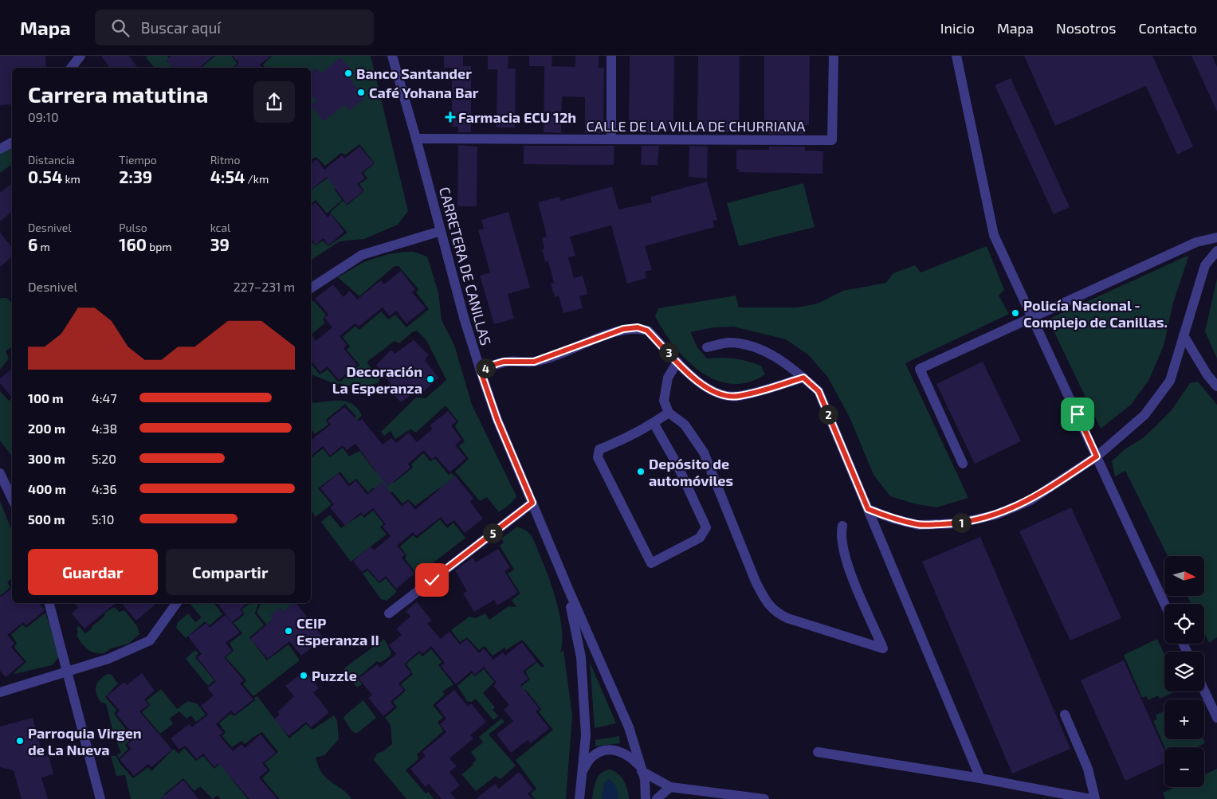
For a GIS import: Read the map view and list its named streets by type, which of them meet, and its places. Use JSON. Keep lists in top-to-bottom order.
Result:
{
  "streets": {
    "street": ["CALLE DE LA VILLA DE CHURRIANA", "CARRETERA DE CANILLAS"]
  },
  "crossings": [
    ["CALLE DE LA VILLA DE CHURRIANA", "CARRETERA DE CANILLAS"]
  ],
  "places": {
    "other": [
      "Banco Santander",
      "Café Yohana Bar",
      "Policía Nacional - Complejo de Canillas.",
      "Decoración La Esperanza",
      "Depósito de automóviles",
      "CEIP Esperanza II",
      "Puzzle",
      "Parroquia Virgen de La Nueva"
    ],
    "health": ["Farmacia ECU 12h"]
  },
  "north": "right",
  "page": {
    "header": "Mapa",
    "search": "Buscar aquí",
    "nav": [
      "Inicio",
      "Mapa",
      "Nosotros",
      "Contacto"
    ],
    "heading": ["Carrera matutina", "09:10"],
    "stats": [
      ["Distancia", "0.54 km"],
      ["Tiempo", "2:39"],
      ["Ritmo", "4:54 /km"],
      ["Desnivel", "6 m"],
      ["Pulso", "160 bpm"],
      ["kcal", "39"]
    ],
    "chart": ["Desnivel", "227–231 m"],
    "pins": [
      "3",
      "4",
      "2",
      "1",
      "5"
    ],
    "list": [
      {
        "name": "100 m",
        "note": "4:47"
      },
      {
        "name": "200 m",
        "note": "4:38"
      },
      {
        "name": "300 m",
        "note": "5:20"
      },
      {
        "name": "400 m",
        "note": "4:36"
      },
      {
        "name": "500 m",
        "note": "5:10"
      }
    ],
    "buttons": ["Guardar", "Compartir"],
    "map_buttons": ["+", "−"]
  }
}
